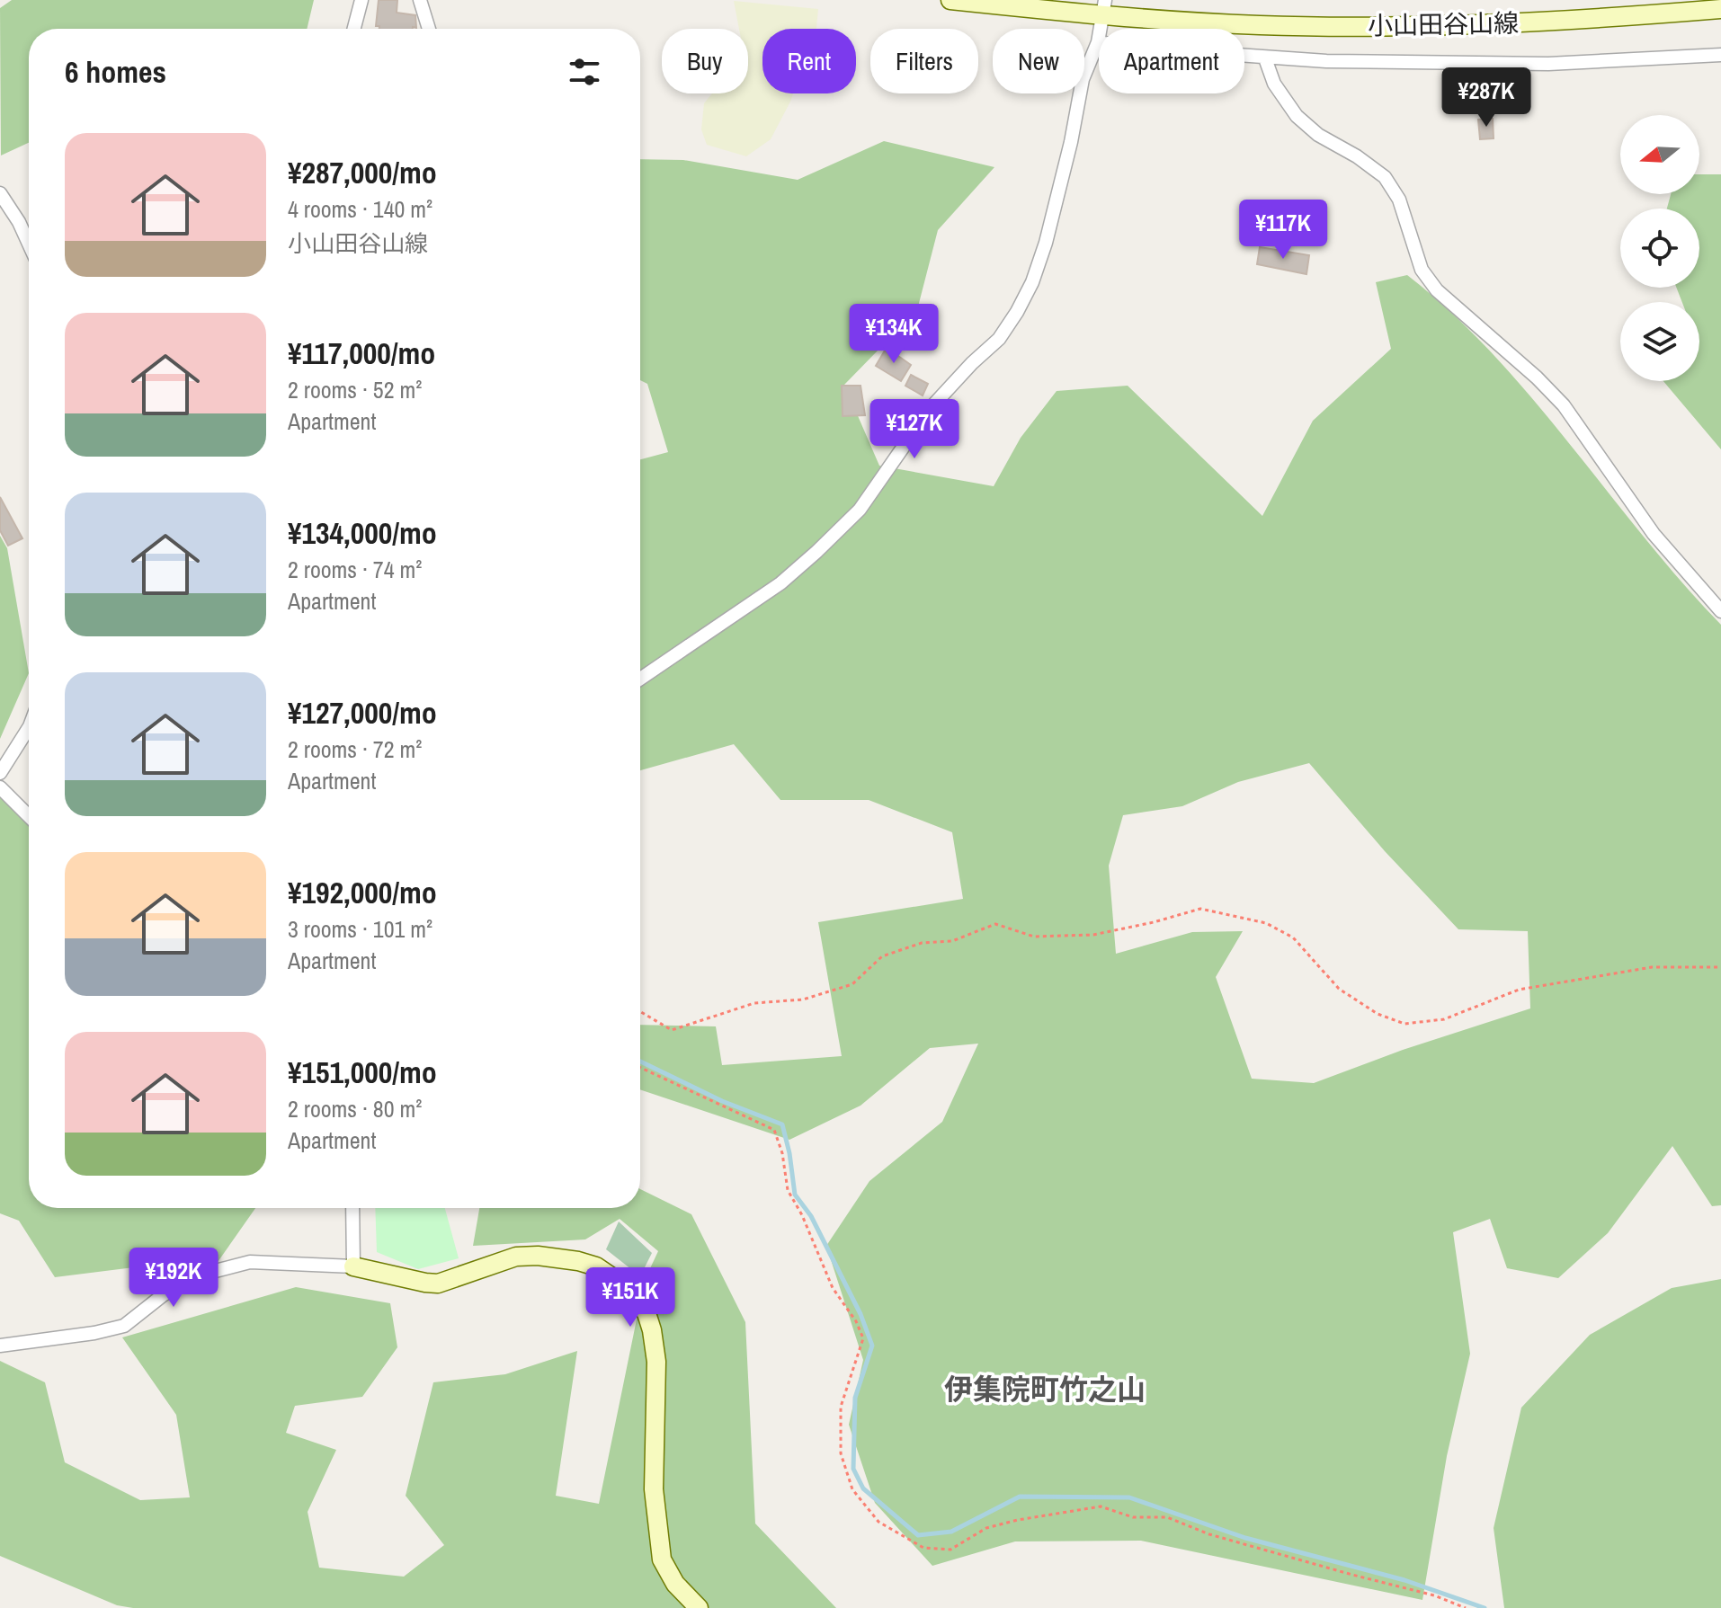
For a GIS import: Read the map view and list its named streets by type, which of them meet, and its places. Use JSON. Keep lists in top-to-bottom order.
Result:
{
  "streets": {
    "main road": ["小山田谷山線"]
  },
  "districts": ["伊集院町竹之山"],
  "north": "left",
  "page": {
    "chip": [
      "Buy",
      "Rent",
      "Filters",
      "New",
      "Apartment"
    ],
    "heading": "6 homes",
    "price": [
      "¥287K",
      "¥117K",
      "¥134K",
      "¥127K",
      "¥192K",
      "¥151K"
    ],
    "list": [
      {
        "name": "¥287,000/mo",
        "note": "4 rooms · 140 m² · 小山田谷山線"
      },
      {
        "name": "¥117,000/mo",
        "note": "2 rooms · 52 m² · Apartment"
      },
      {
        "name": "¥134,000/mo",
        "note": "2 rooms · 74 m² · Apartment"
      },
      {
        "name": "¥127,000/mo",
        "note": "2 rooms · 72 m² · Apartment"
      },
      {
        "name": "¥192,000/mo",
        "note": "3 rooms · 101 m² · Apartment"
      },
      {
        "name": "¥151,000/mo",
        "note": "2 rooms · 80 m² · Apartment"
      }
    ]
  }
}
